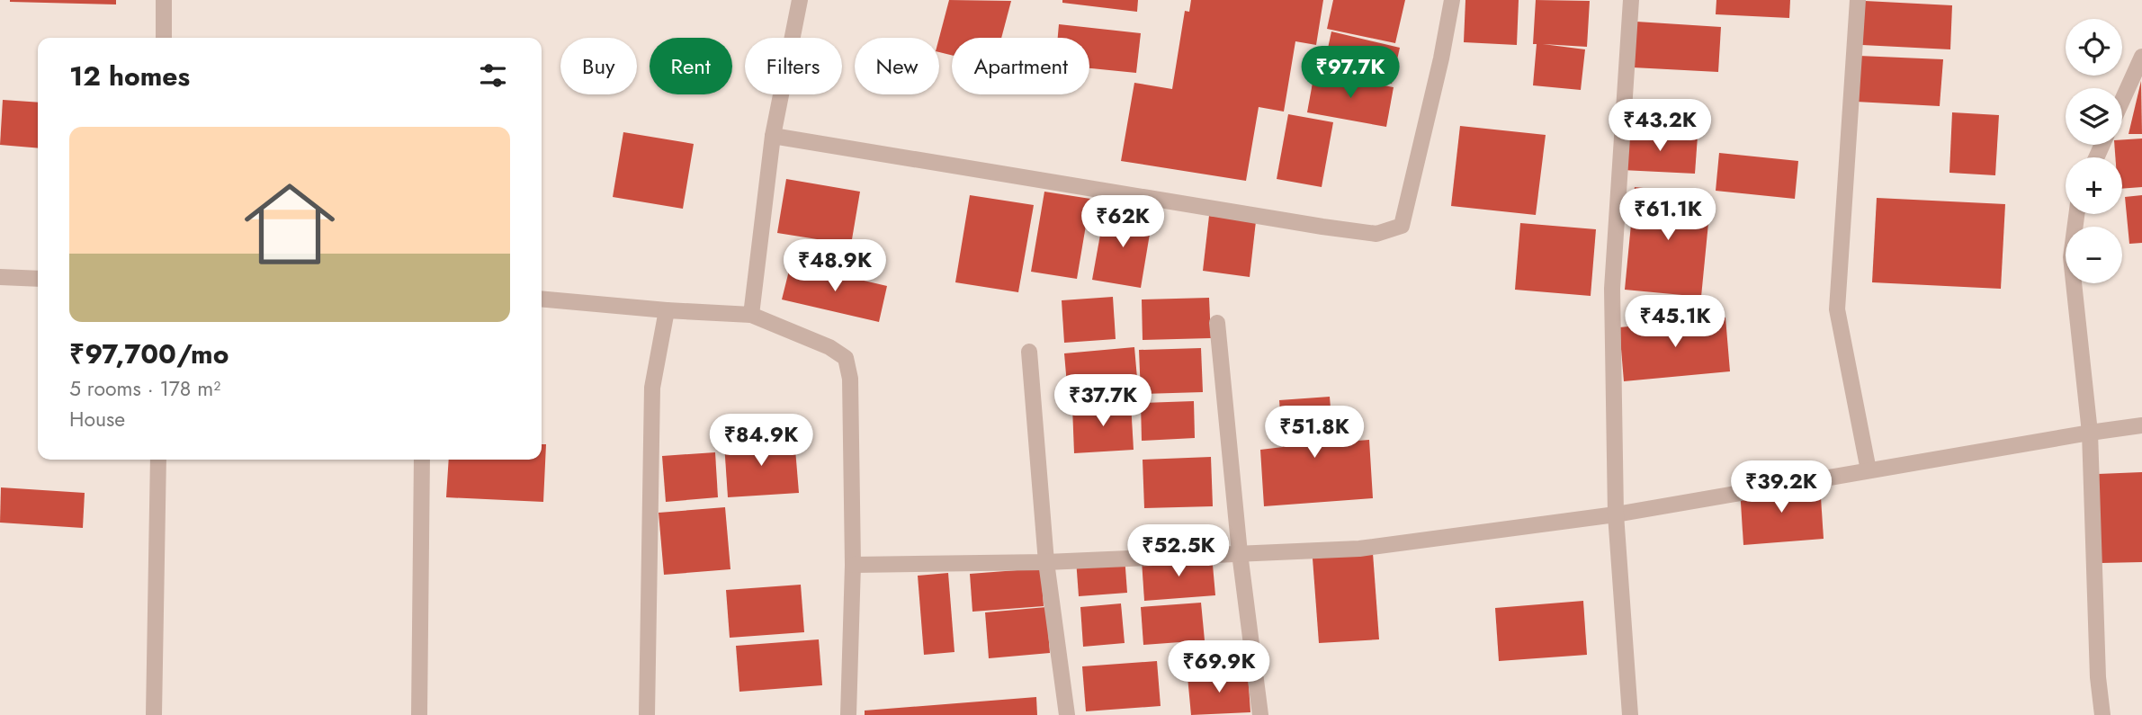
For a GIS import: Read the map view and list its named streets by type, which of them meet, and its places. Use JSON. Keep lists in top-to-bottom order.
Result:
{
  "page": {
    "map_buttons": ["+", "−"],
    "chip": [
      "Buy",
      "Rent",
      "Filters",
      "New",
      "Apartment"
    ],
    "heading": "12 homes",
    "price": [
      "₹97.7K",
      "₹43.2K",
      "₹61.1K",
      "₹62K",
      "₹48.9K",
      "₹45.1K",
      "₹37.7K",
      "₹51.8K",
      "₹84.9K",
      "₹39.2K",
      "₹52.5K",
      "₹69.9K"
    ],
    "list": [
      {
        "name": "₹97,700/mo",
        "note": "5 rooms · 178 m² · House"
      }
    ]
  }
}
